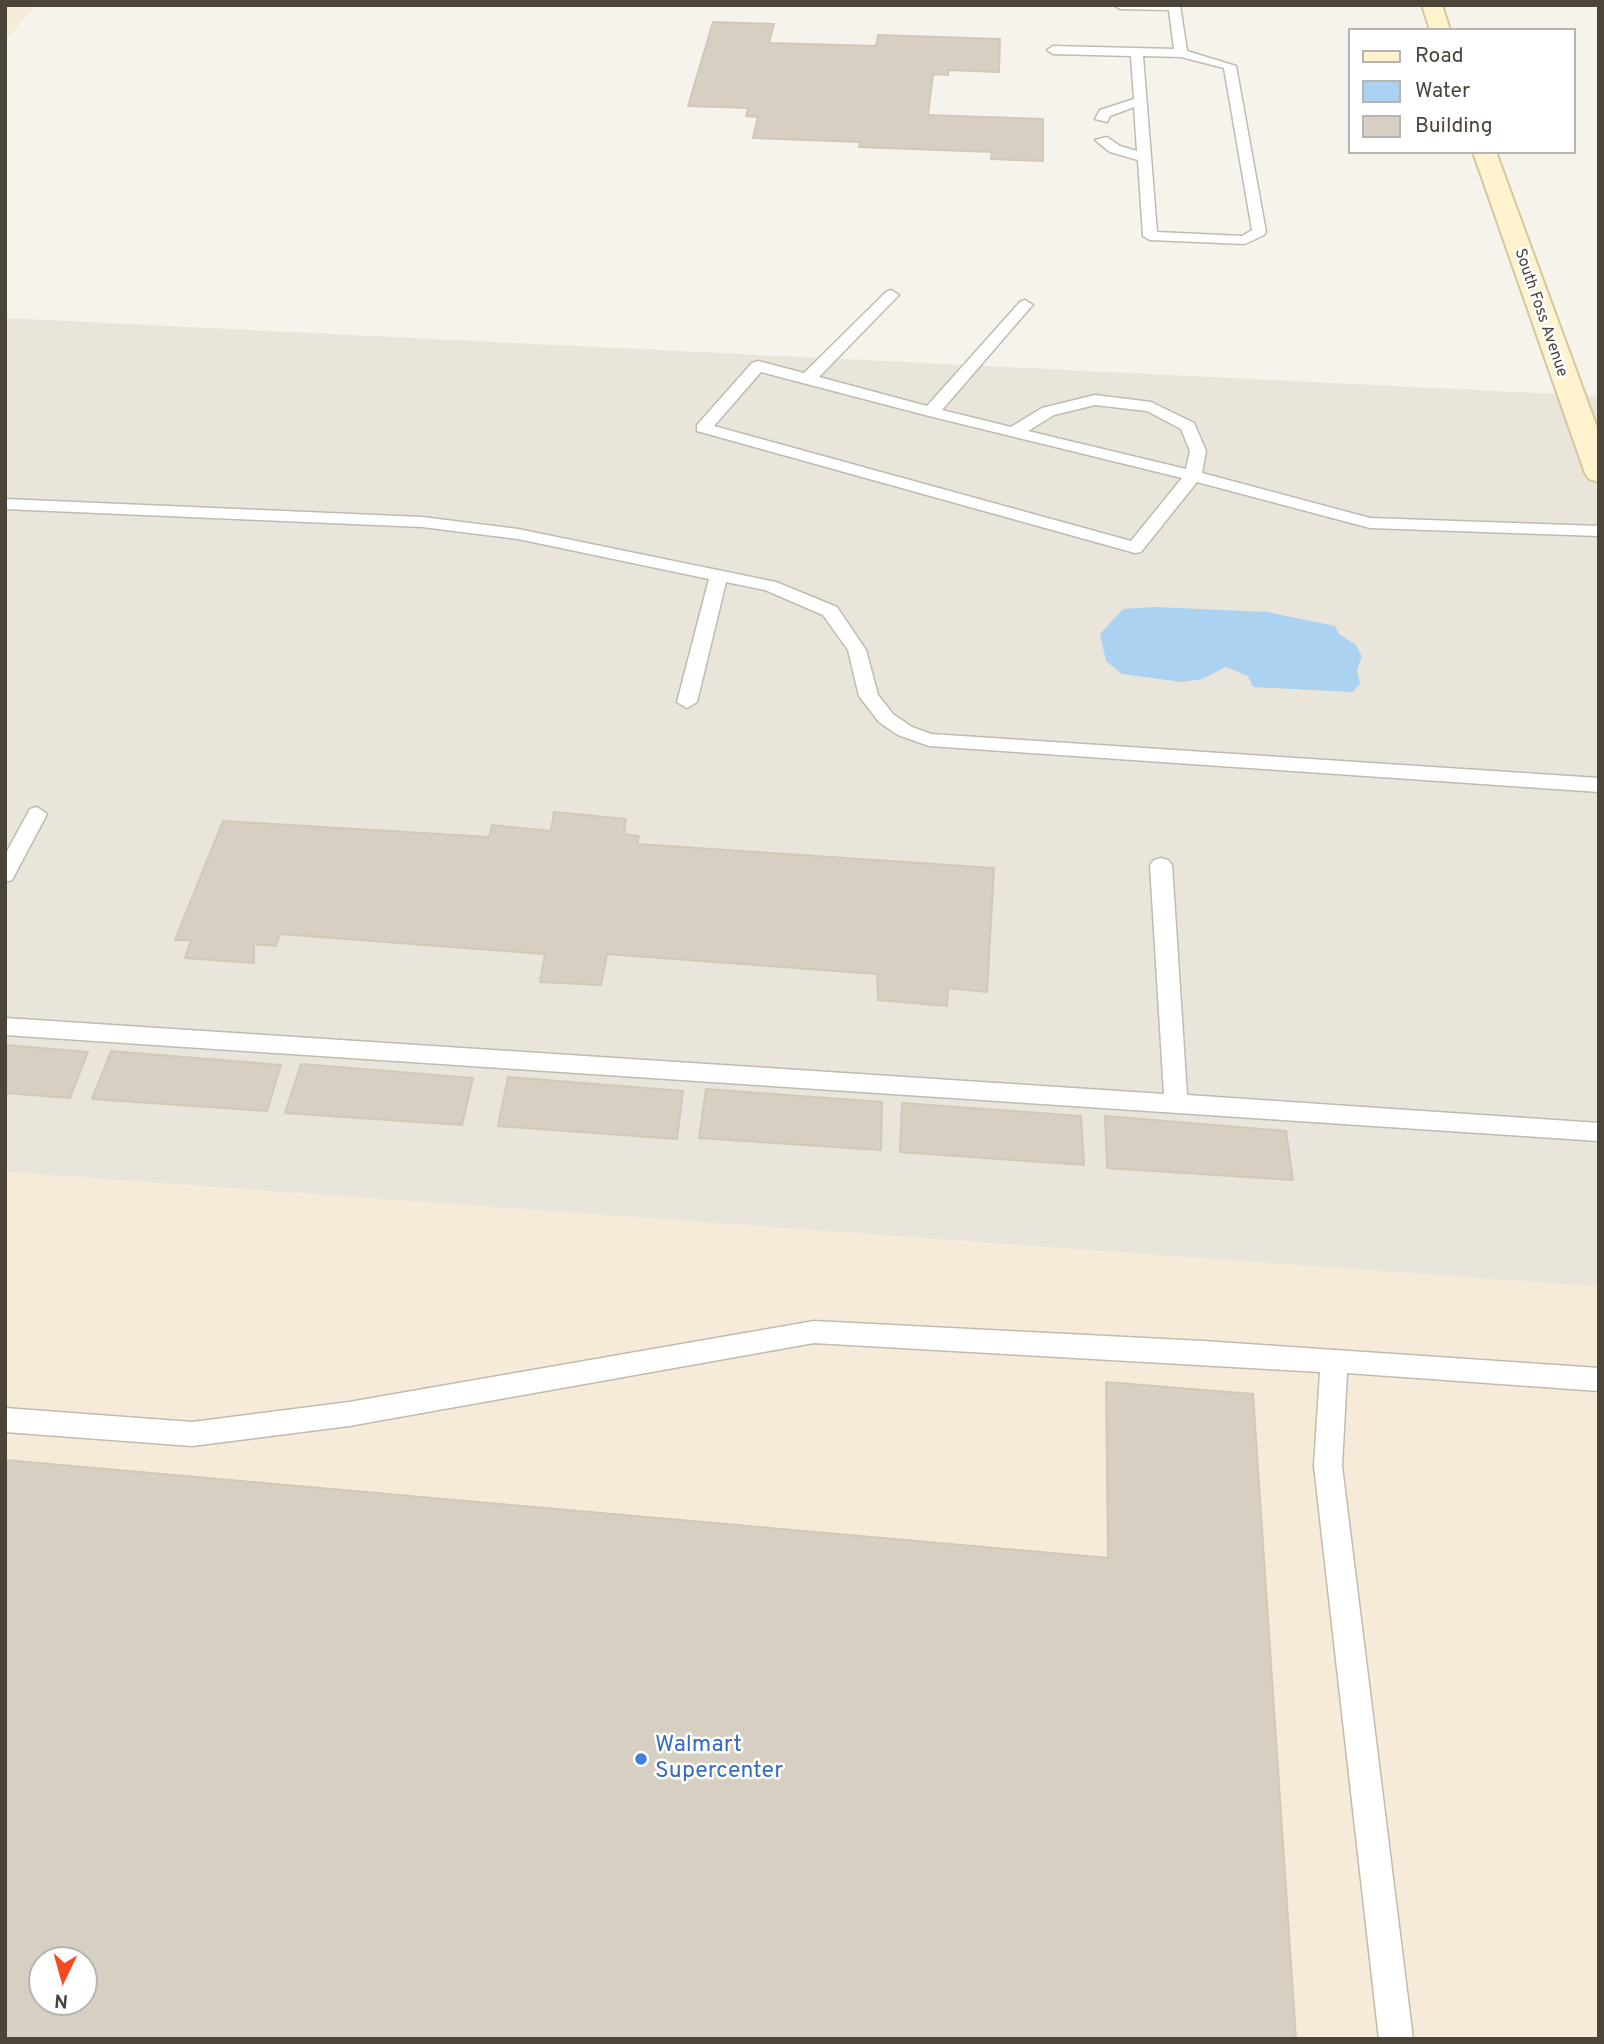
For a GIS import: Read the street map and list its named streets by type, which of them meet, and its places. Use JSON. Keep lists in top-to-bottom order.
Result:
{
  "streets": {
    "street": ["South Foss Avenue"]
  },
  "places": ["Walmart Supercenter"],
  "legend": ["Road", "Water", "Building"],
  "north": "bottom"
}
